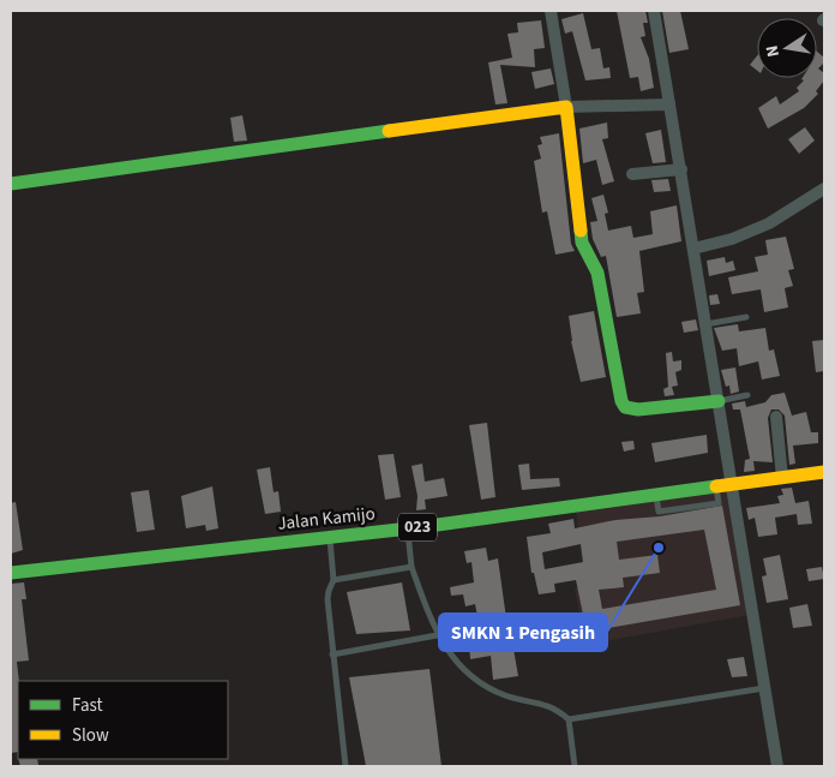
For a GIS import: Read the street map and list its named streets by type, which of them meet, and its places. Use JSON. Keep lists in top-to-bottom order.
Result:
{
  "streets": {
    "street": ["Jalan Kamijo", "023"]
  },
  "places": ["SMKN 1 Pengasih"],
  "legend": ["Fast", "Slow"],
  "north": "left"
}
